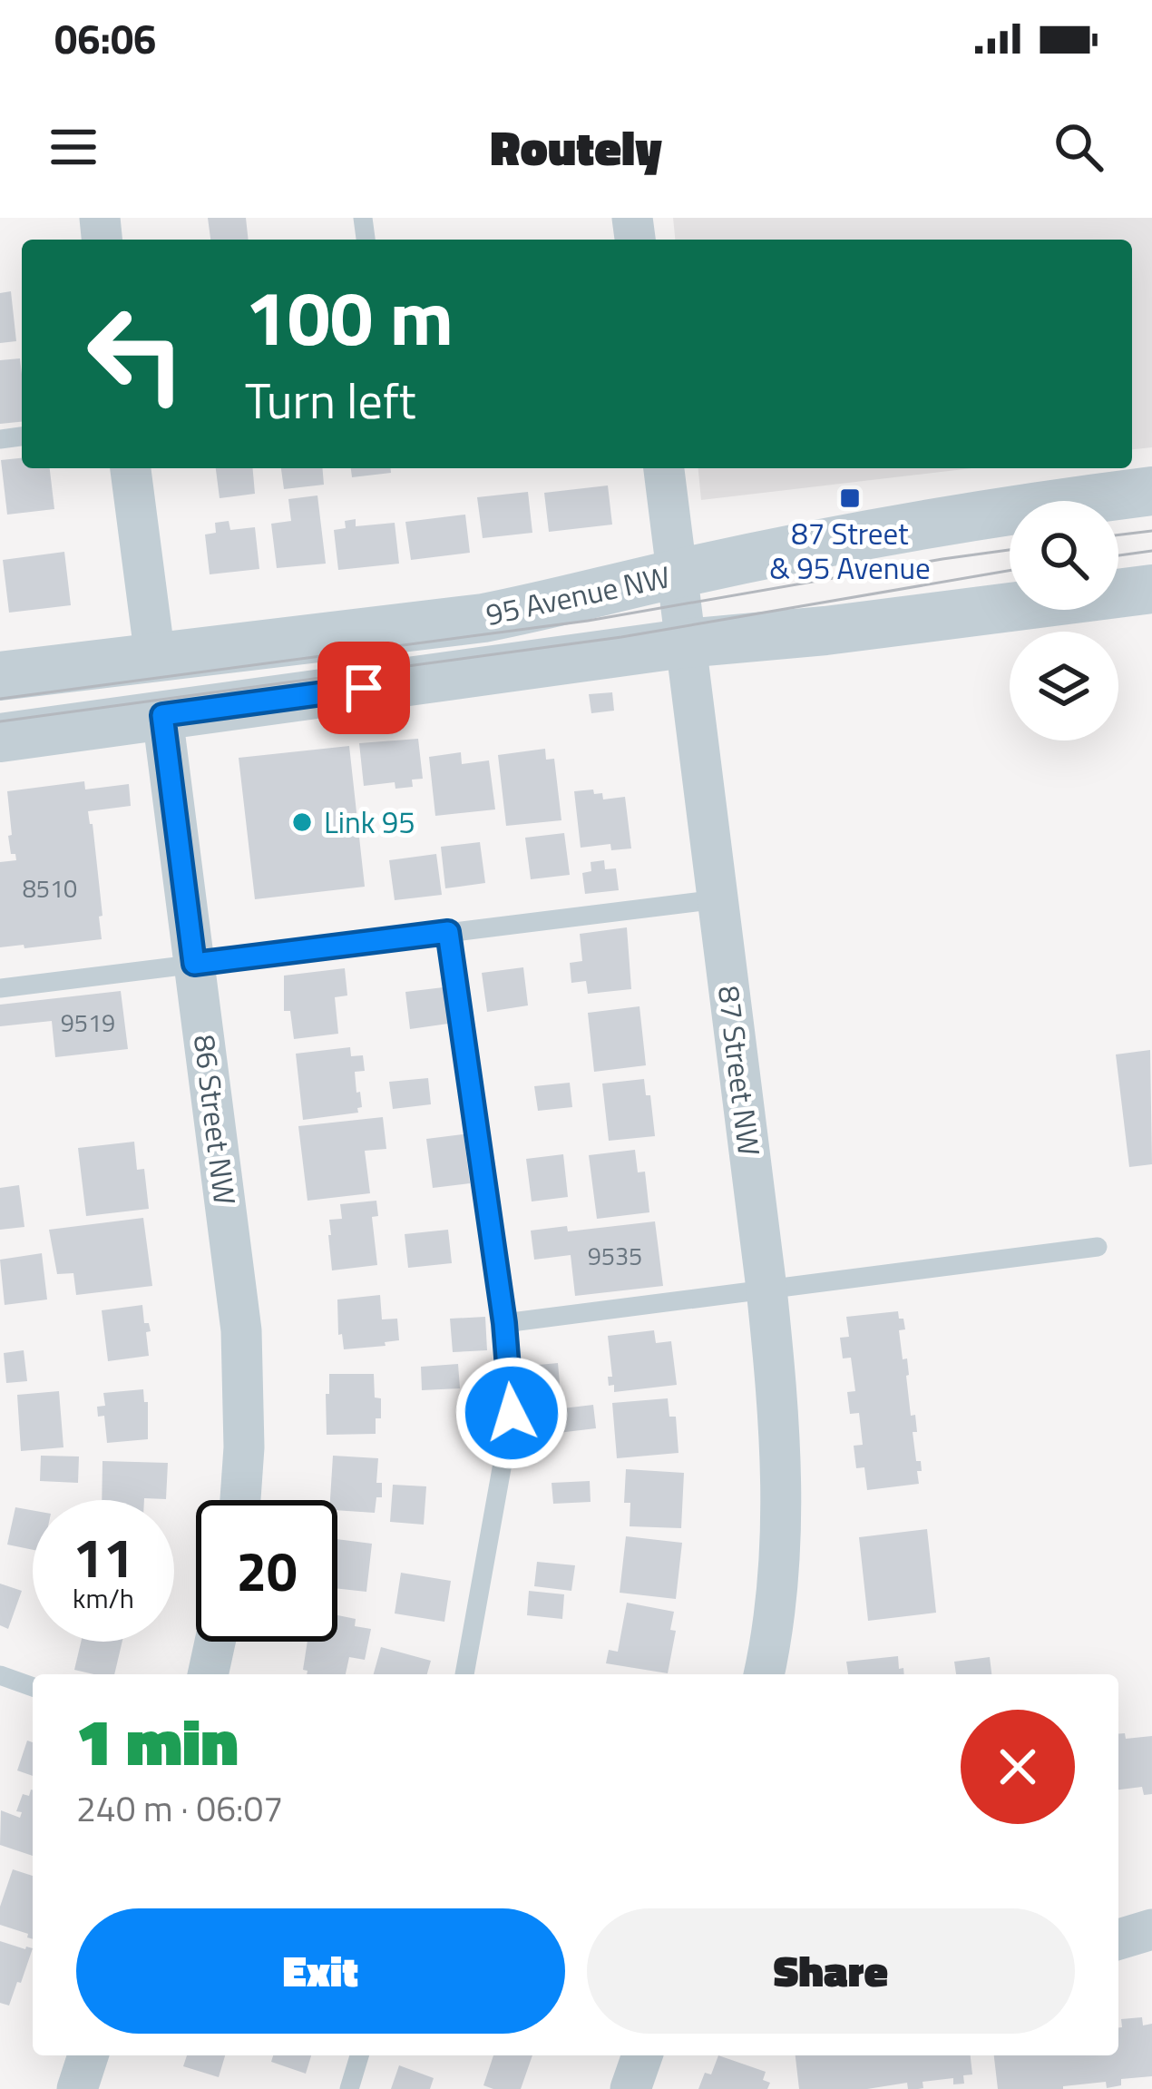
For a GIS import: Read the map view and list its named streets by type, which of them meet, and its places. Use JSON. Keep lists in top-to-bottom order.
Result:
{
  "streets": {
    "street": ["95 Avenue NW", "87 Street NW", "86 Street NW"]
  },
  "crossings": [
    ["95 Avenue NW", "87 Street NW"],
    ["95 Avenue NW", "86 Street NW"]
  ],
  "places": {
    "transit": ["87 Street & 95 Avenue"],
    "other": ["Link 95"]
  },
  "house_numbers": ["8510", "9519", "9535"],
  "page": {
    "status": "06:06",
    "header": "Routely",
    "turn": ["100 m", "Turn left"],
    "speed": "11 km/h",
    "limit": "20",
    "heading": ["1 min", "240 m · 06:07"],
    "buttons": ["Exit", "Share"]
  }
}
